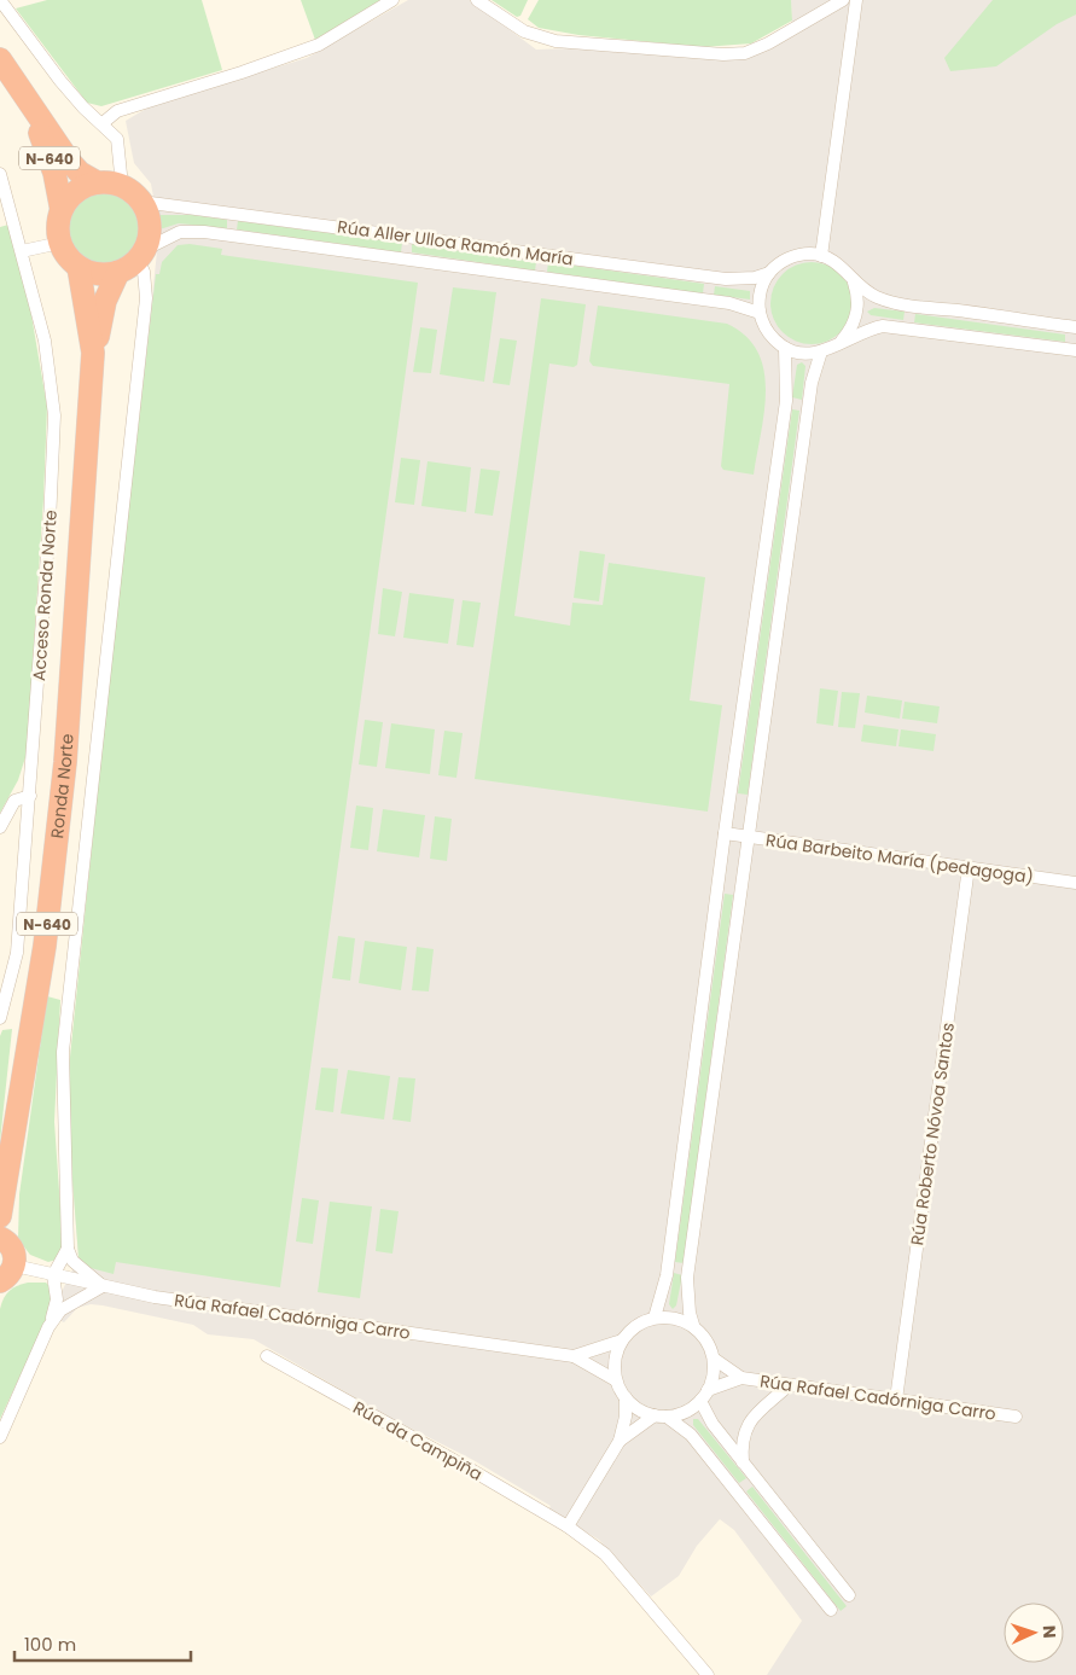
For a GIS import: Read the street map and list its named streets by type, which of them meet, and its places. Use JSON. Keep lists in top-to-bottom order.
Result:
{
  "streets": {
    "highway": ["N-640", "Ronda Norte"],
    "street": [
      "Rúa Aller Ulloa Ramón María",
      "Acceso Ronda Norte",
      "Rúa Barbeito María (pedagoga)",
      "Rúa Roberto Nóvoa Santos",
      "Rúa Rafael Cadórniga Carro",
      "Rúa da Campiña"
    ]
  },
  "crossings": [
    ["N-640", "Rúa Aller Ulloa Ramón María"],
    ["N-640", "Ronda Norte"],
    ["Rúa Aller Ulloa Ramón María", "Ronda Norte"],
    ["Rúa Barbeito María (pedagoga)", "Rúa Roberto Nóvoa Santos"],
    ["Rúa Roberto Nóvoa Santos", "Rúa Rafael Cadórniga Carro"]
  ],
  "scale_bar": "100 m",
  "north": "right"
}
